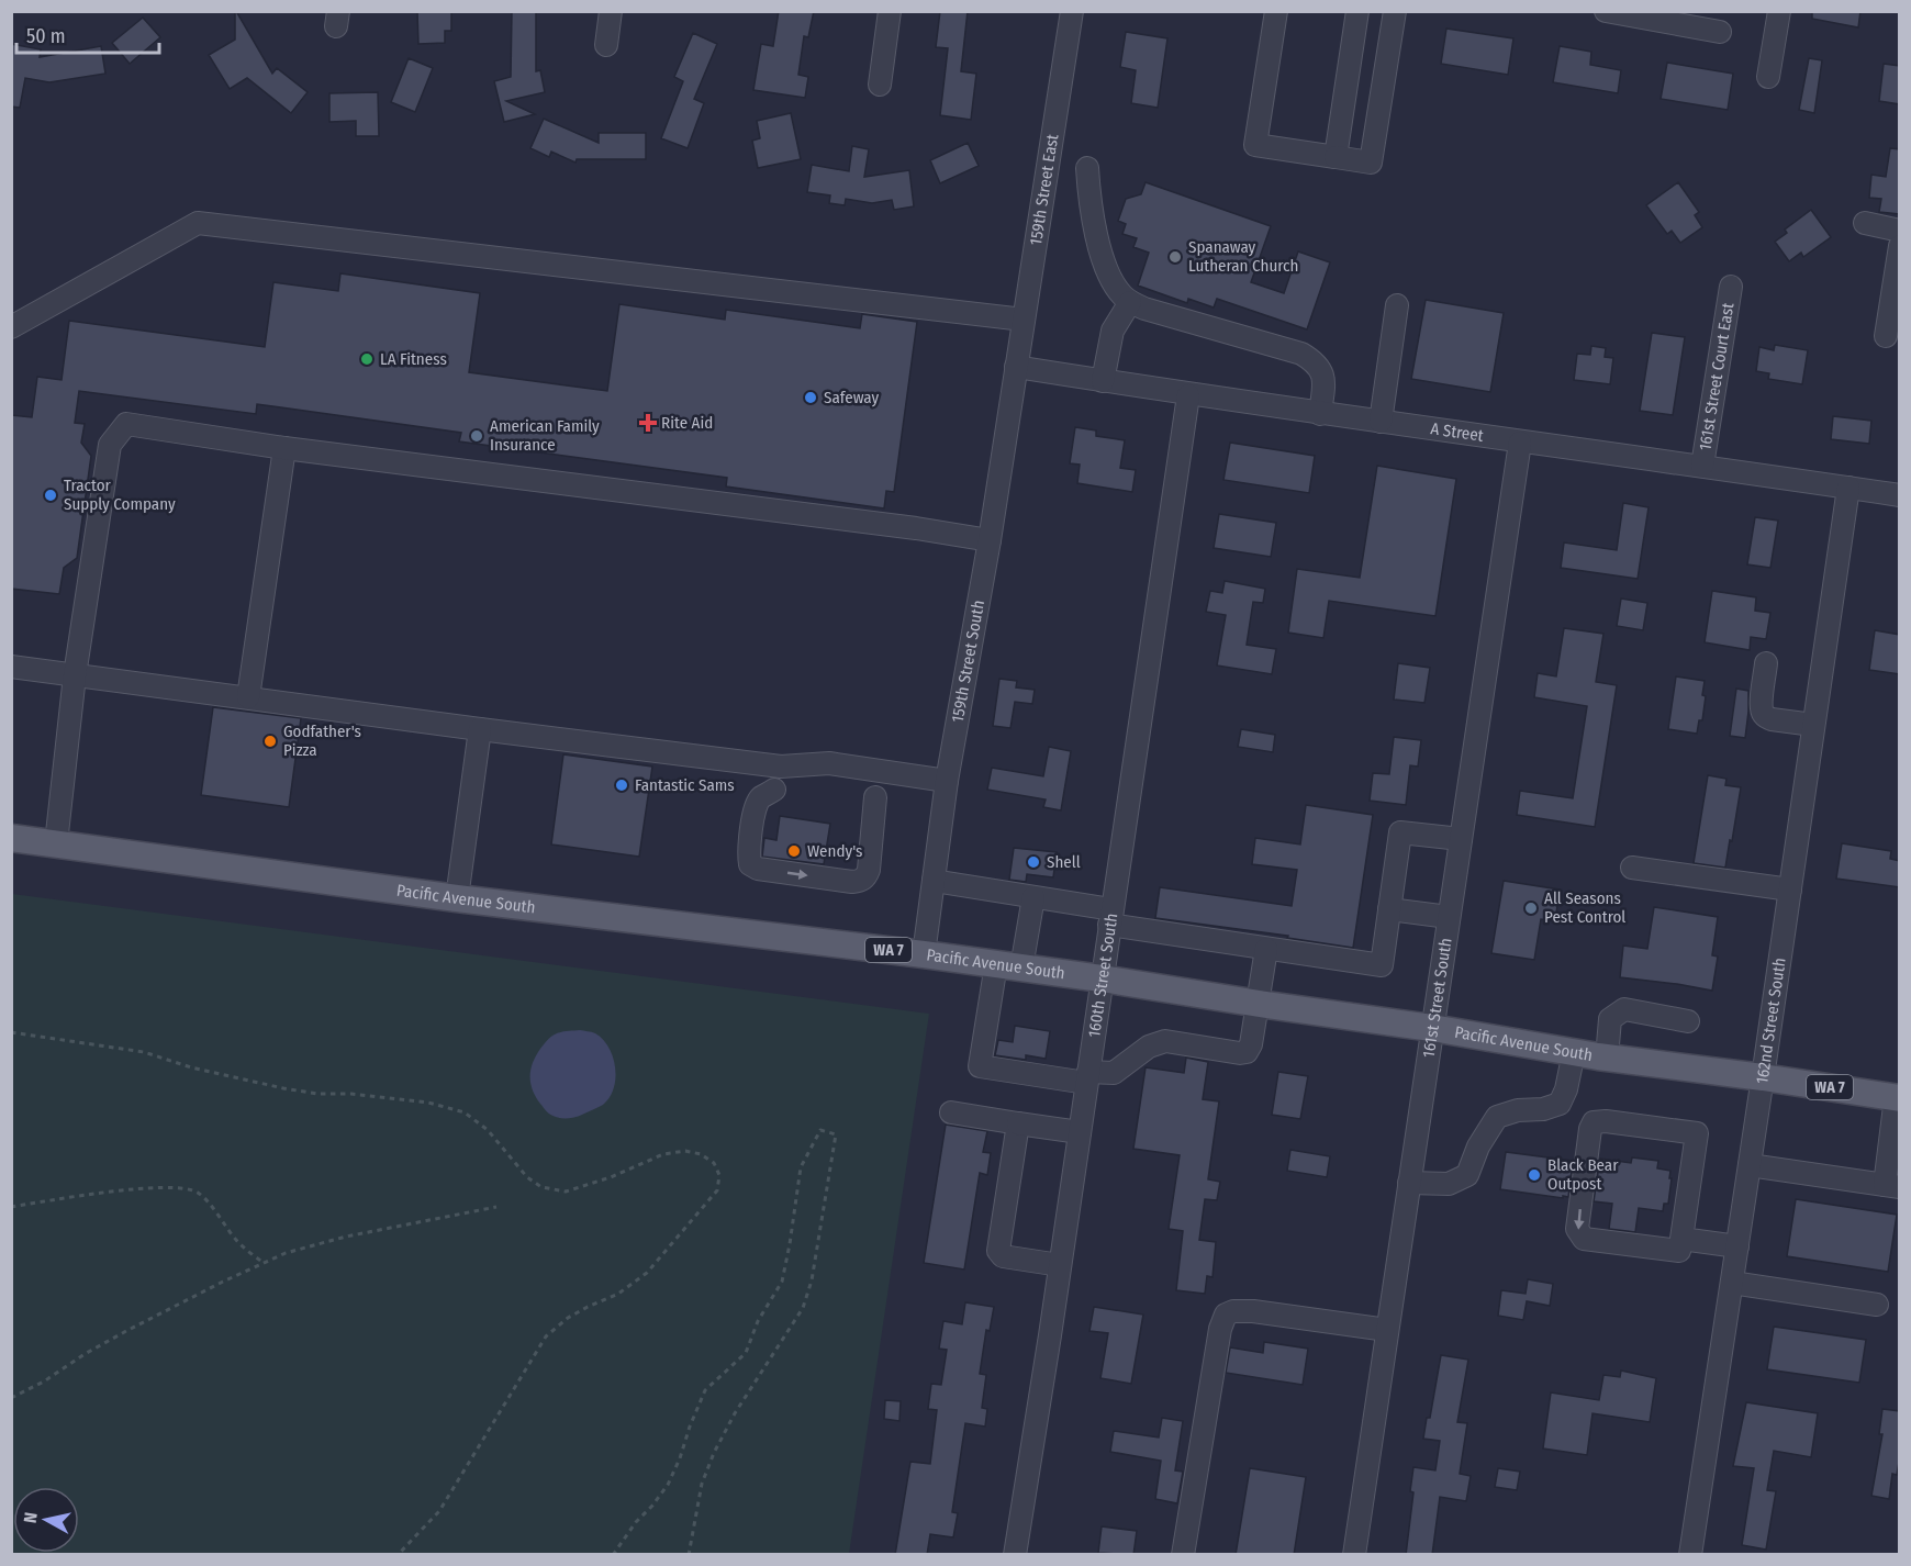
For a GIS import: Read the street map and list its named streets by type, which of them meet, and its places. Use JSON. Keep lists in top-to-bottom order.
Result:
{
  "streets": {
    "main road": ["Pacific Avenue South", "WA 7"],
    "street": [
      "159th Street East",
      "161st Street Court East",
      "A Street",
      "159th Street South",
      "160th Street South",
      "161st Street South",
      "162nd Street South"
    ]
  },
  "crossings": [
    ["159th Street East", "A Street"],
    ["159th Street East", "159th Street South"],
    ["161st Street Court East", "A Street"],
    ["A Street", "159th Street South"],
    ["A Street", "160th Street South"],
    ["A Street", "161st Street South"],
    ["A Street", "162nd Street South"],
    ["159th Street South", "Pacific Avenue South"],
    ["Pacific Avenue South", "160th Street South"],
    ["Pacific Avenue South", "161st Street South"],
    ["Pacific Avenue South", "162nd Street South"]
  ],
  "places": {
    "other": [
      "Spanaway Lutheran Church",
      "LA Fitness",
      "Safeway",
      "American Family Insurance",
      "Tractor Supply Company",
      "Godfather's Pizza",
      "Fantastic Sams",
      "Wendy's",
      "Shell",
      "All Seasons Pest Control",
      "Black Bear Outpost"
    ],
    "health": ["Rite Aid"]
  },
  "scale_bar": "50 m",
  "north": "left"
}
